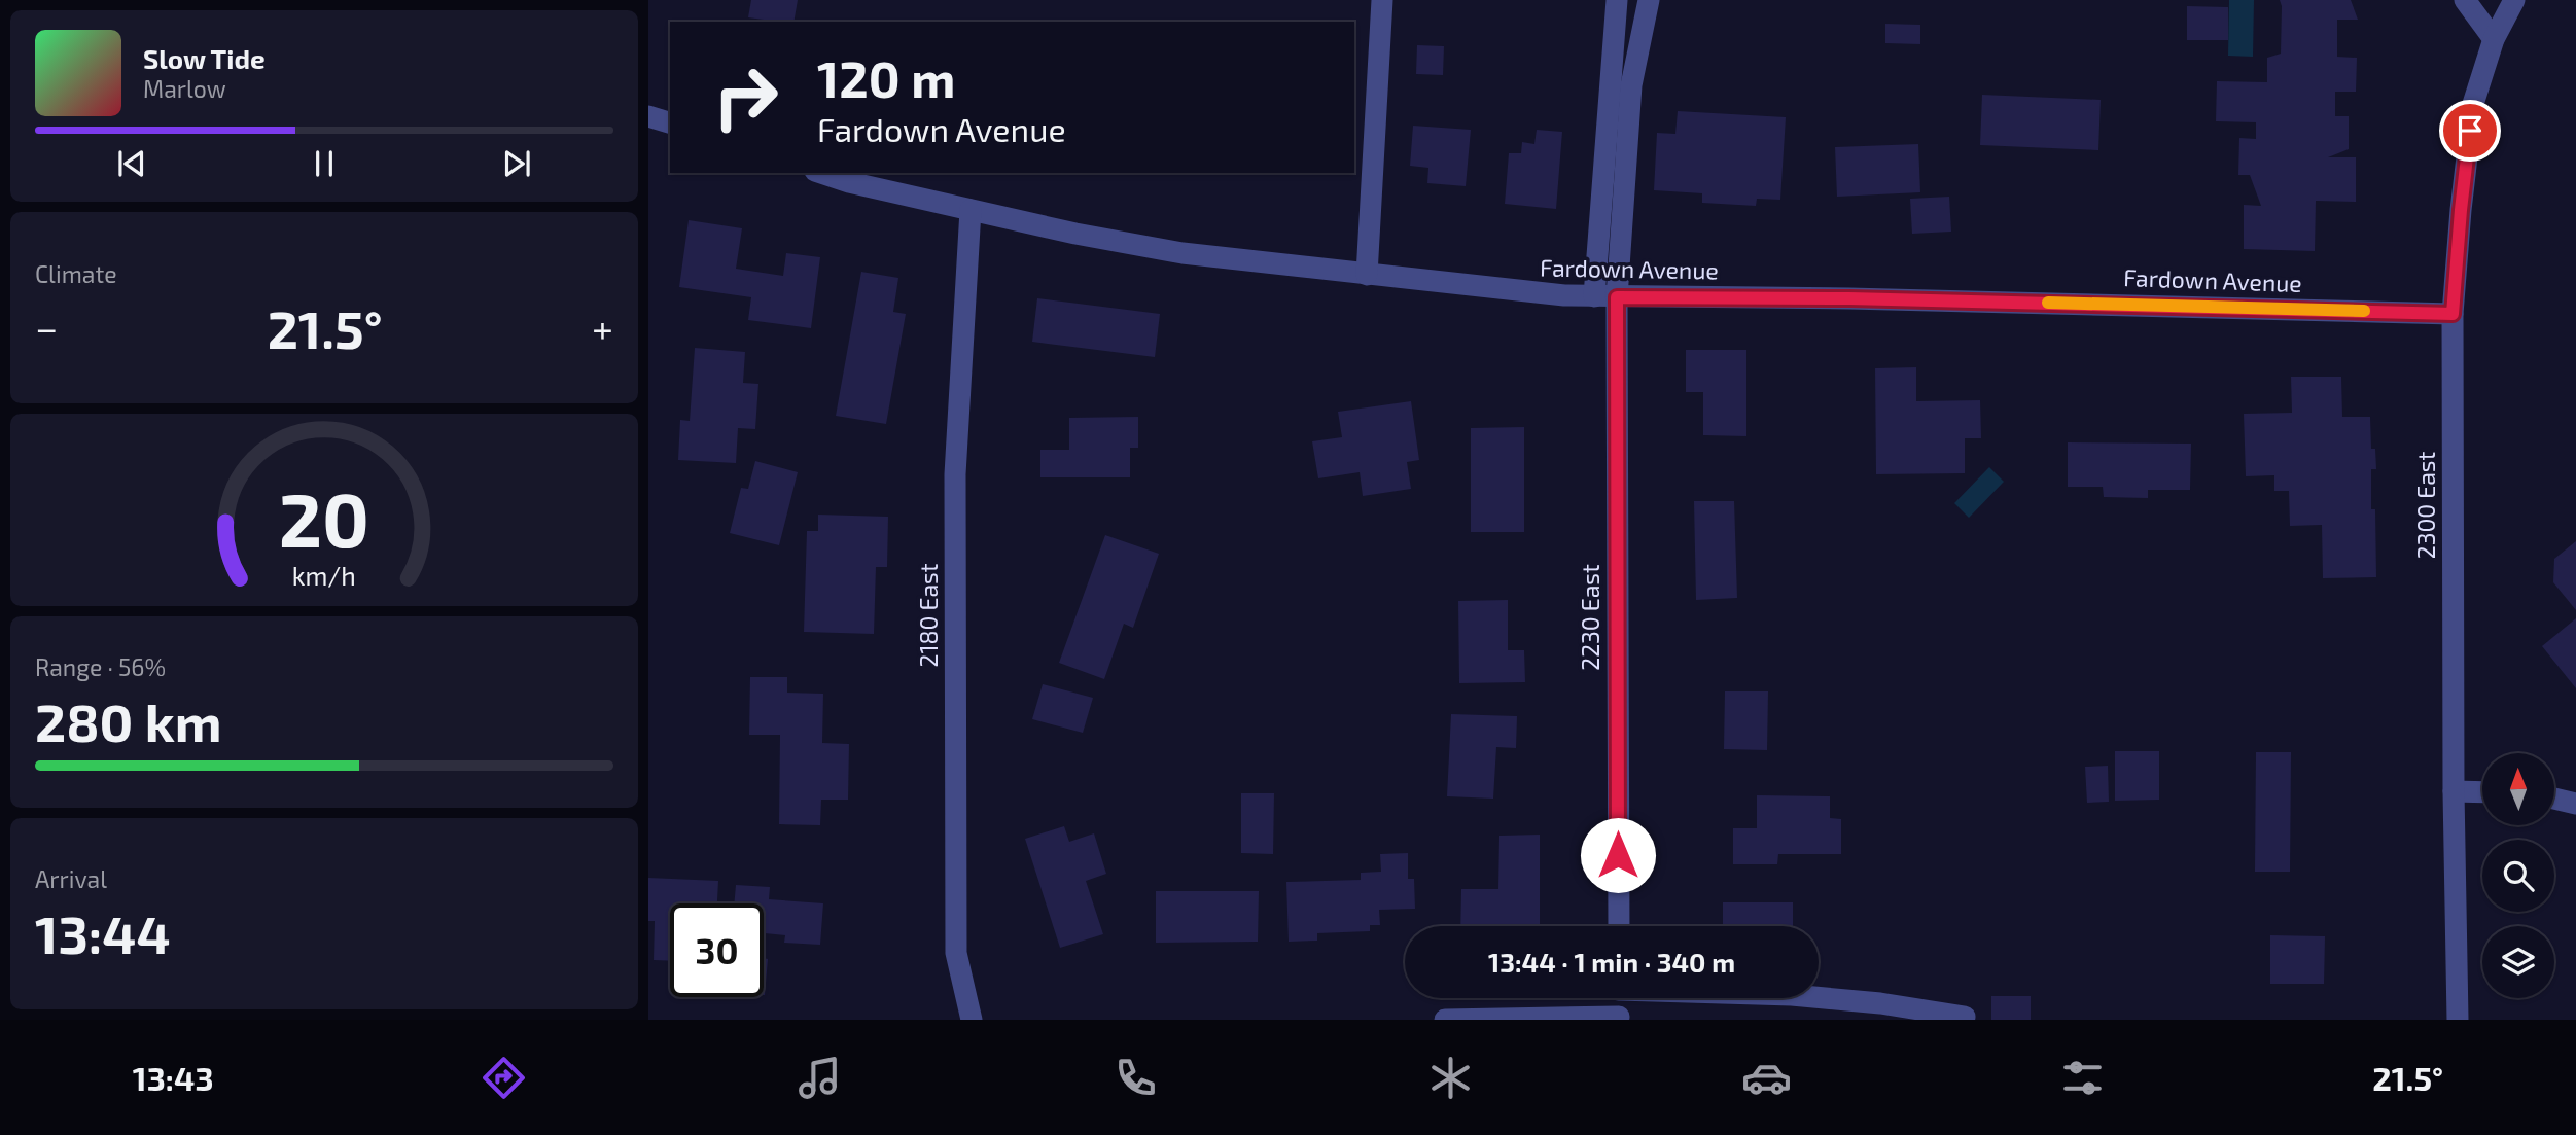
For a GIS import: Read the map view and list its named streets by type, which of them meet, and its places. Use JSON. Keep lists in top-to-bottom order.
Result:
{
  "streets": {
    "street": [
      "Fardown Avenue",
      "2300 East",
      "2180 East",
      "2230 East"
    ]
  },
  "crossings": [
    ["Fardown Avenue", "2300 East"],
    ["Fardown Avenue", "2180 East"],
    ["Fardown Avenue", "2230 East"]
  ],
  "north": "top",
  "page": {
    "turn": ["120 m", "Fardown Avenue"],
    "song": ["Slow Tide", "Marlow"],
    "tile": [
      "Climate",
      ["Range · 56%", "280 km"],
      ["Arrival", "13:44"]
    ],
    "heat": ["−", "21.5°", "+"],
    "limit": "30",
    "trip": "13:44 · 1 min · 340 m",
    "tabs": ["13:43", "21.5°"],
    "gauge": ["20", "km/h"]
  }
}
